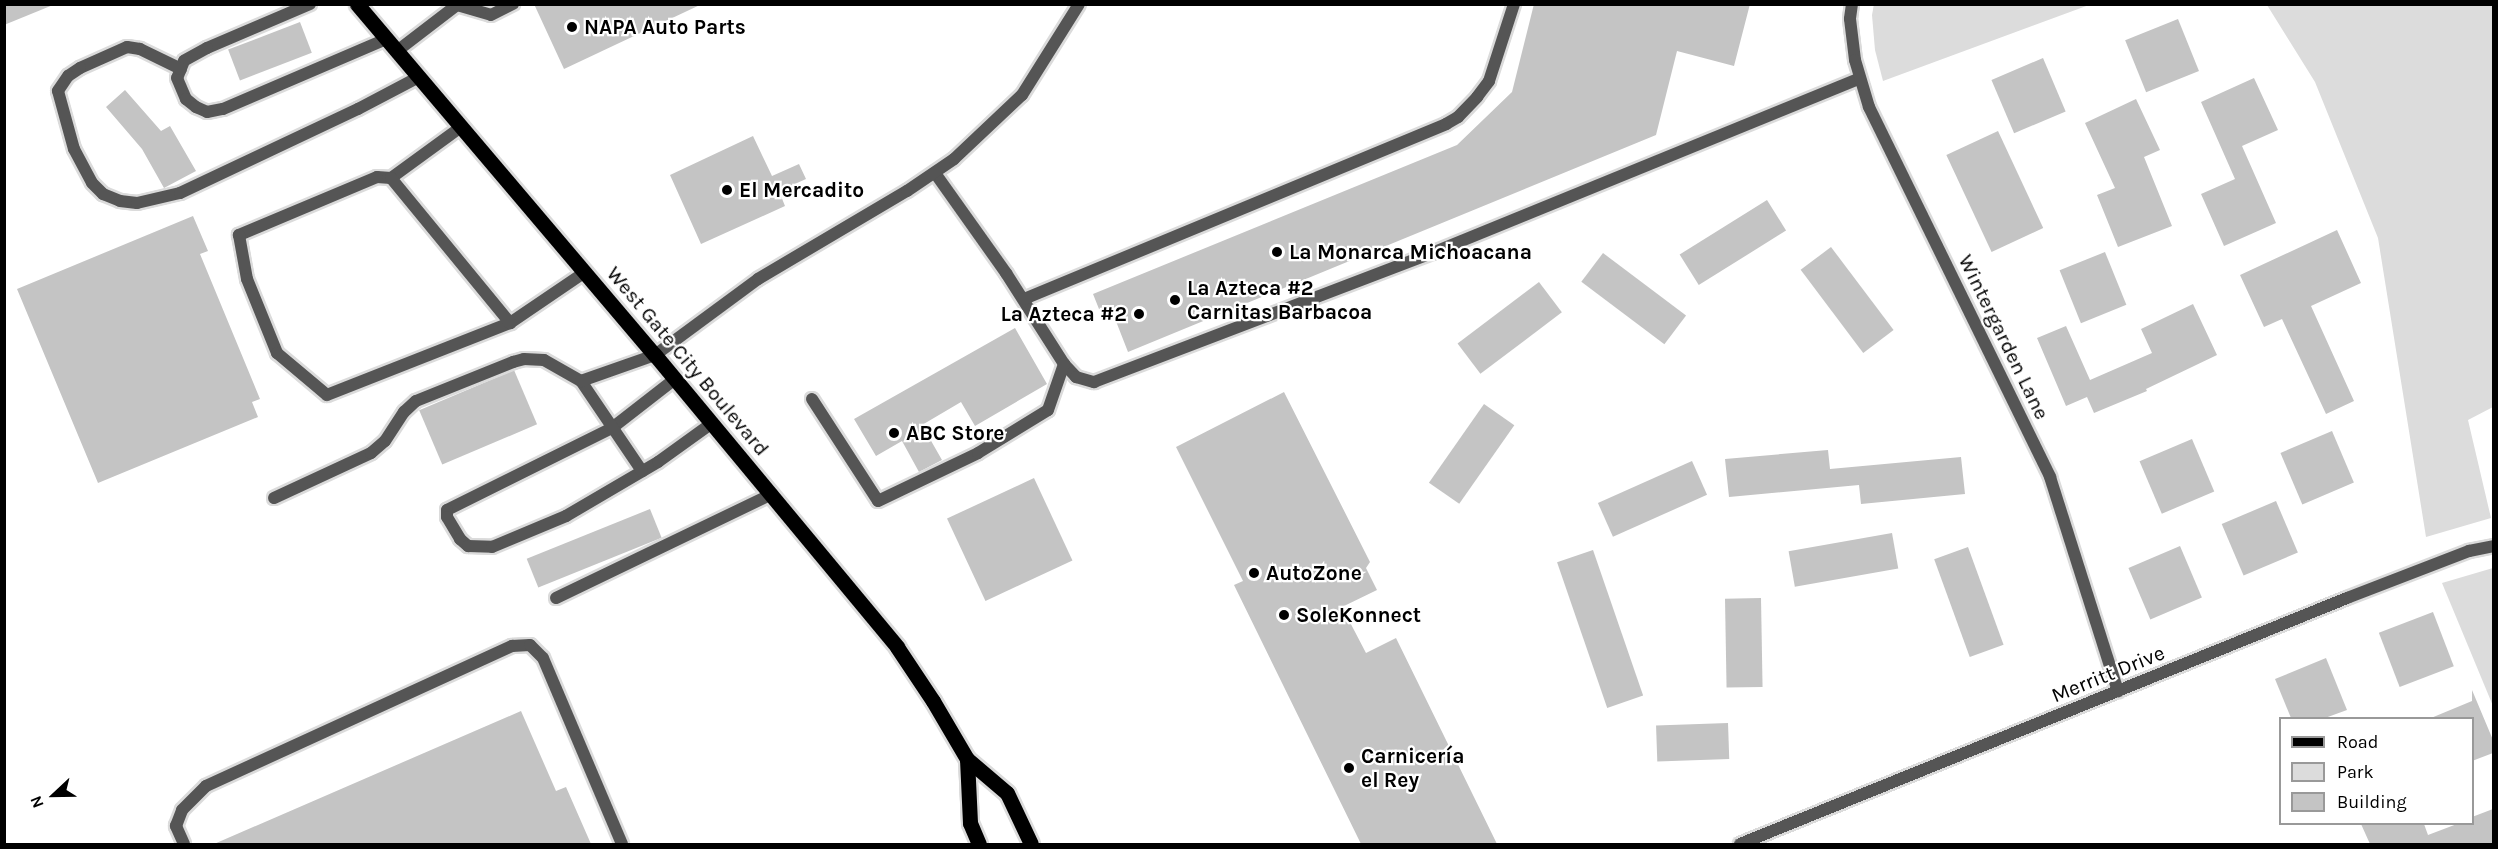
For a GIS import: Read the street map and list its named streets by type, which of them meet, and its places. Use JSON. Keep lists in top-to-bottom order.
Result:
{
  "streets": {
    "main road": ["West Gate City Boulevard"],
    "street": ["Wintergarden Lane", "Merritt Drive"]
  },
  "crossings": [
    ["Wintergarden Lane", "Merritt Drive"]
  ],
  "places": [
    "NAPA Auto Parts",
    "El Mercadito",
    "La Monarca Michoacana",
    "La Azteca #2 Carnitas Barbacoa",
    "La Azteca #2",
    "ABC Store",
    "AutoZone",
    "SoleKonnect",
    "Carnicería el Rey"
  ],
  "legend": ["Road", "Park", "Building"],
  "north": "left"
}
